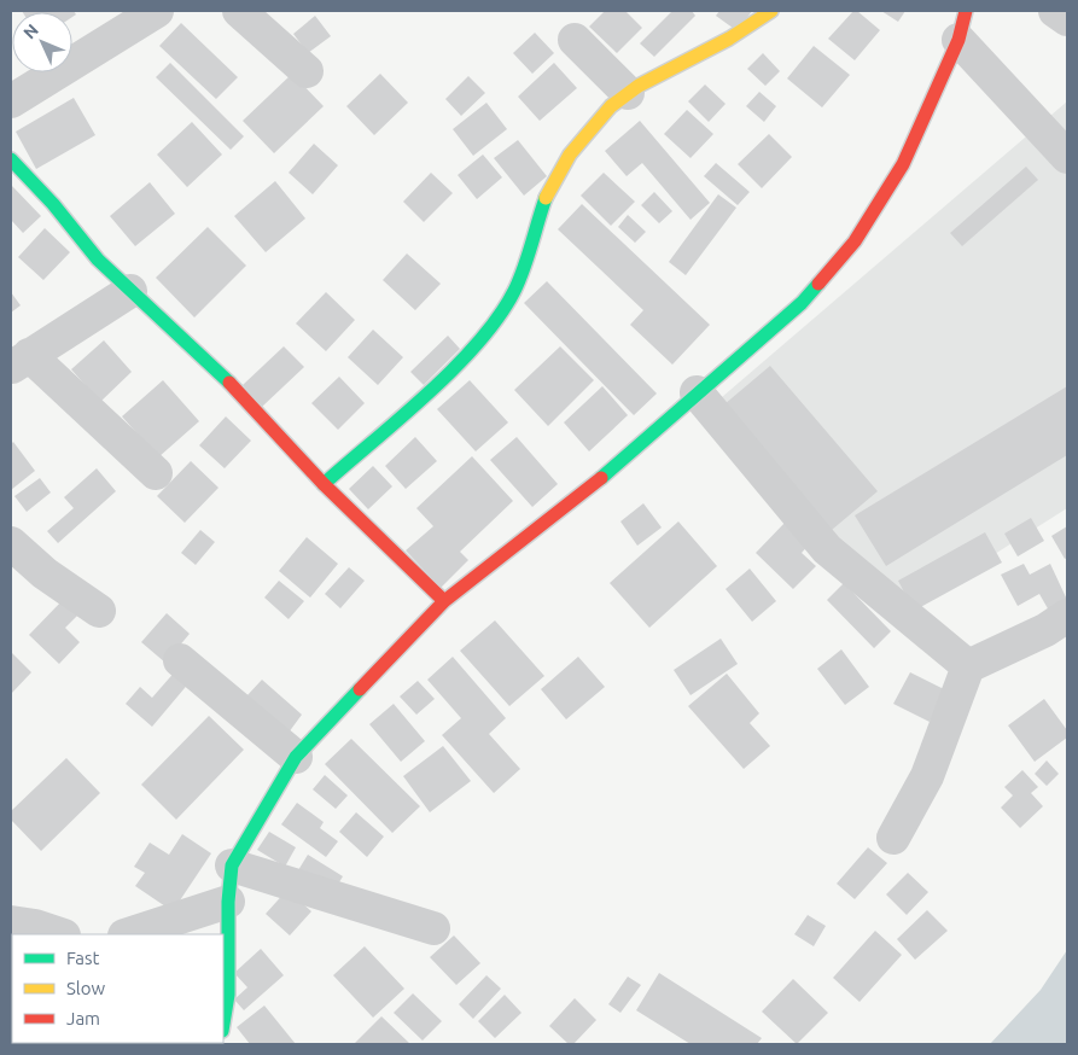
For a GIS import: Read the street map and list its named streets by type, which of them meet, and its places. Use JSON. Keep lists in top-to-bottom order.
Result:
{
  "legend": ["Fast", "Slow", "Jam"],
  "north": "top left"
}
